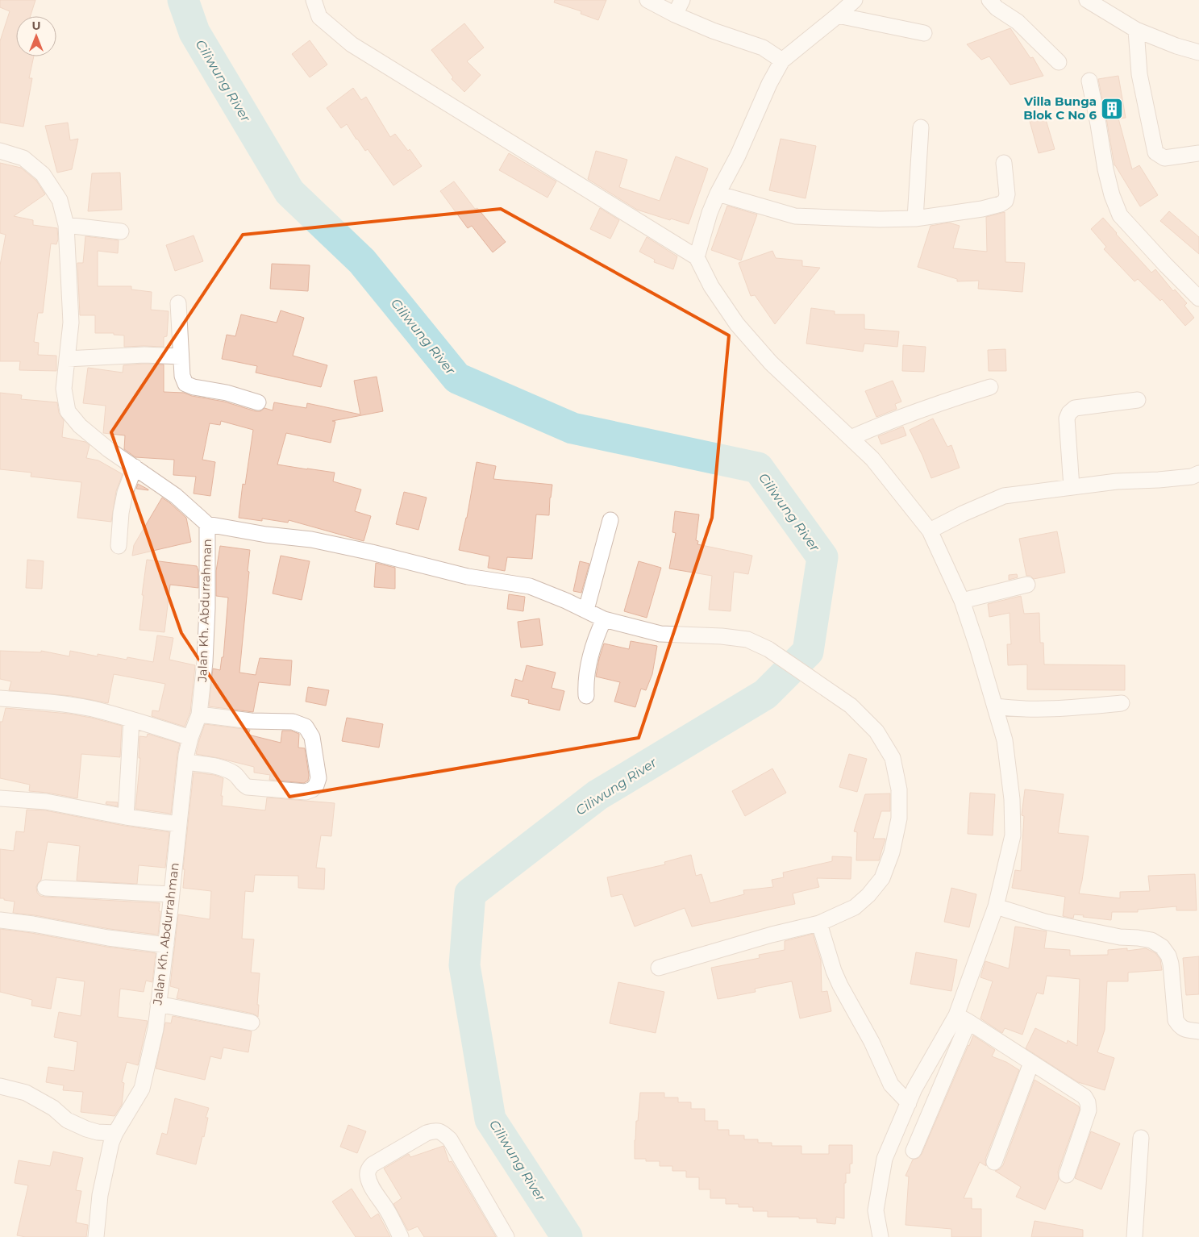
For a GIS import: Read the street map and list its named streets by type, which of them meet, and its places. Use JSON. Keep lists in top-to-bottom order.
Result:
{
  "streets": {
    "street": ["Jalan Kh. Abdurrahman"]
  },
  "water": ["Ciliwung River"],
  "places": {
    "building": ["Villa Bunga Blok C No 6"]
  },
  "north": "top"
}
